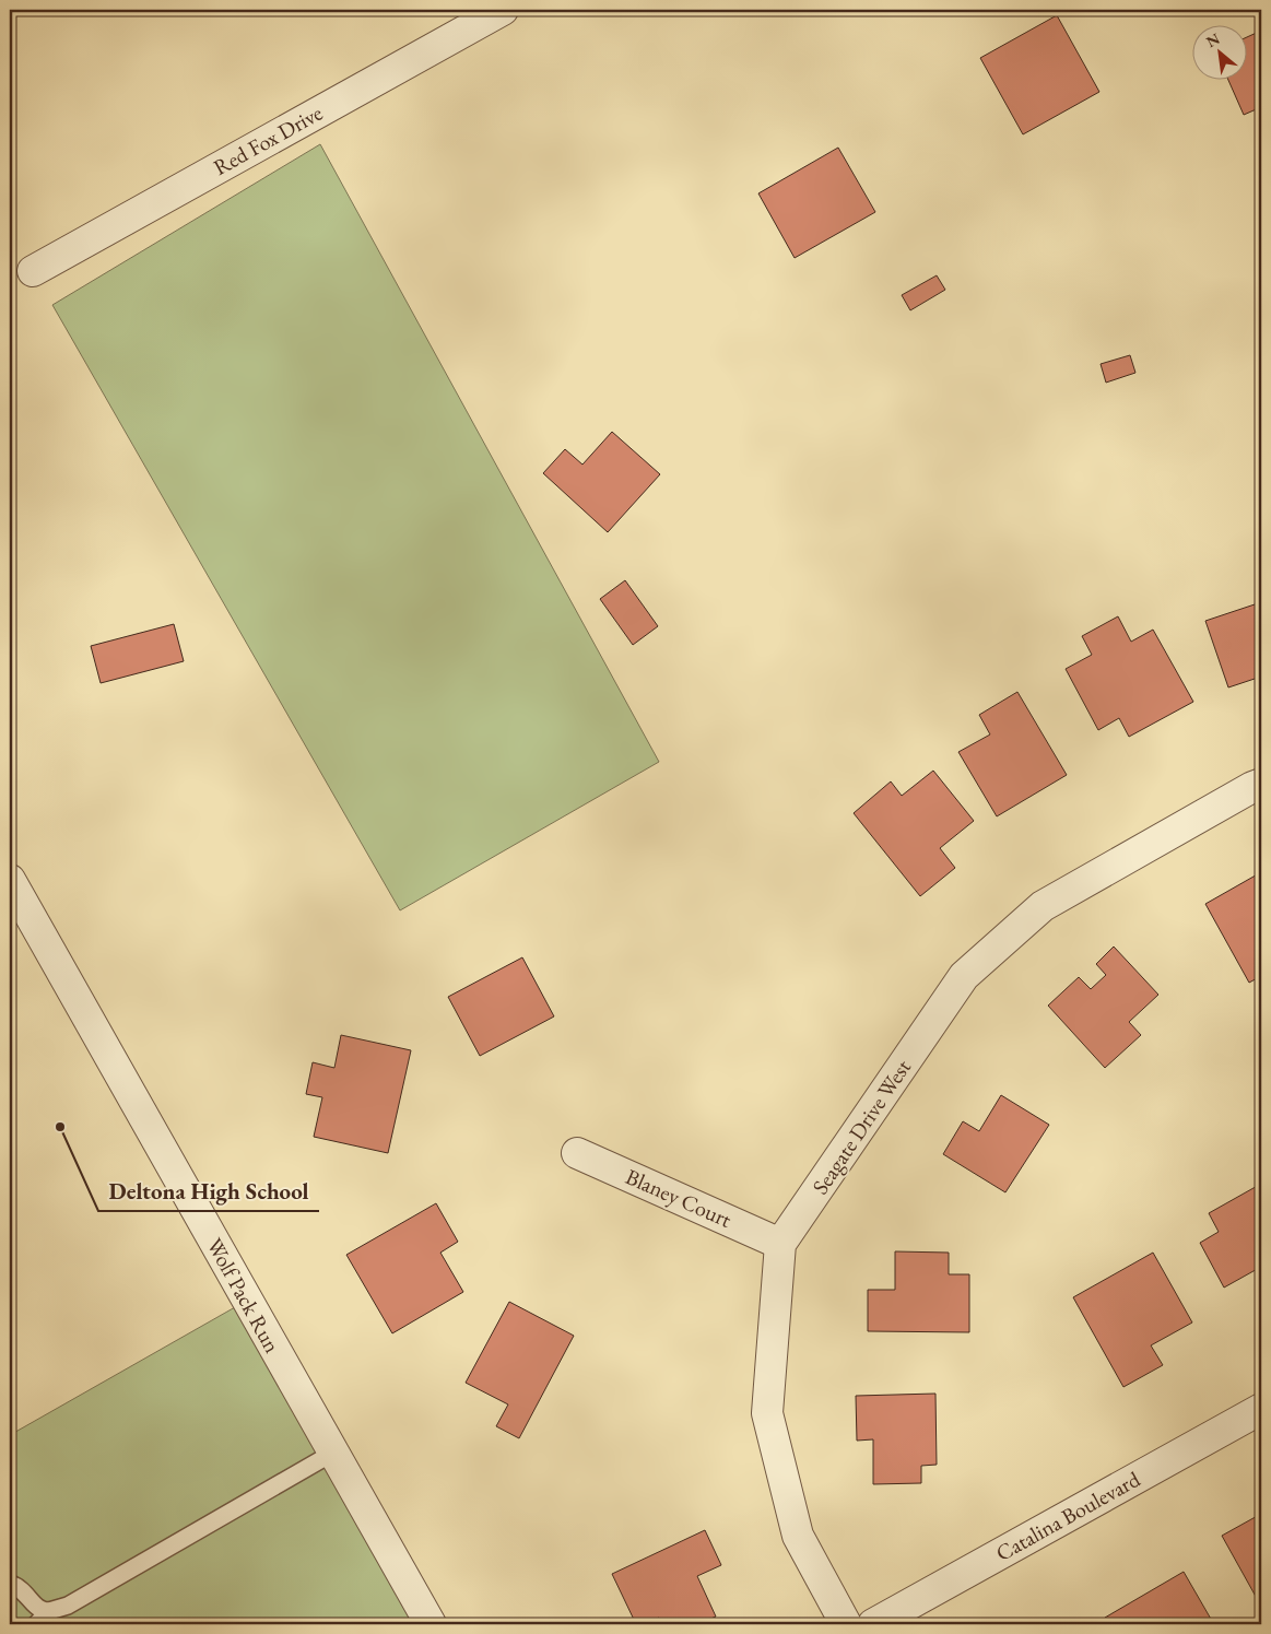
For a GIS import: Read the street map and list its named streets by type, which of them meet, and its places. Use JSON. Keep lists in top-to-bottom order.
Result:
{
  "streets": {
    "street": [
      "Red Fox Drive",
      "Seagate Drive West",
      "Blaney Court",
      "Wolf Pack Run",
      "Catalina Boulevard"
    ]
  },
  "crossings": [
    ["Seagate Drive West", "Blaney Court"]
  ],
  "places": ["Deltona High School"],
  "north": "top left"
}
